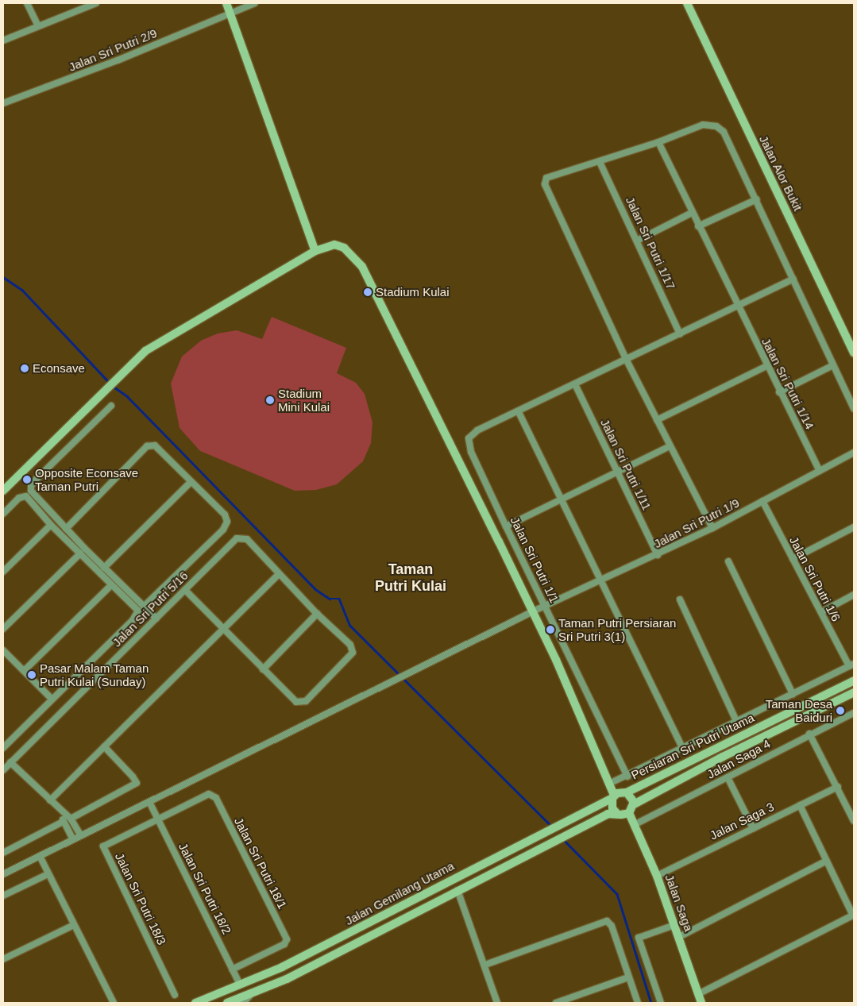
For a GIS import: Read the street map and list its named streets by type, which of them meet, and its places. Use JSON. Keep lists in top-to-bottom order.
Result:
{
  "streets": {
    "main road": [
      "Jalan Alor Bukit",
      "Persiaran Sri Putri Utama",
      "Jalan Gemilang Utama",
      "Jalan Saga"
    ],
    "street": [
      "Jalan Sri Putri 2/9",
      "Jalan Sri Putri 1/17",
      "Jalan Sri Putri 1/14",
      "Jalan Sri Putri 1/11",
      "Jalan Sri Putri 1/9",
      "Jalan Sri Putri 1/1",
      "Jalan Sri Putri 1/6",
      "Jalan Sri Putri 5/16",
      "Jalan Saga 4",
      "Jalan Saga 3",
      "Jalan Sri Putri 18/1",
      "Jalan Sri Putri 18/2",
      "Jalan Sri Putri 18/3"
    ]
  },
  "crossings": [
    ["Jalan Sri Putri 1/14", "Jalan Sri Putri 1/9"],
    ["Jalan Sri Putri 1/11", "Jalan Sri Putri 1/9"],
    ["Jalan Sri Putri 1/9", "Jalan Sri Putri 1/1"],
    ["Jalan Sri Putri 1/9", "Jalan Sri Putri 1/6"],
    ["Jalan Sri Putri 1/9", "Jalan Sri Putri 18/2"],
    ["Persiaran Sri Putri Utama", "Jalan Gemilang Utama"],
    ["Persiaran Sri Putri Utama", "Jalan Saga"],
    ["Jalan Saga 4", "Jalan Saga"],
    ["Jalan Saga 3", "Jalan Saga"],
    ["Jalan Sri Putri 18/1", "Jalan Sri Putri 18/2"],
    ["Jalan Sri Putri 18/1", "Jalan Sri Putri 18/3"],
    ["Jalan Sri Putri 18/2", "Jalan Gemilang Utama"],
    ["Jalan Sri Putri 18/2", "Jalan Sri Putri 18/3"],
    ["Jalan Gemilang Utama", "Jalan Saga"]
  ],
  "districts": ["Taman Putri Kulai"],
  "places": [
    "Stadium Kulai",
    "Econsave",
    "Stadium Mini Kulai",
    "Opposite Econsave Taman Putri",
    "Taman Putri Persiaran Sri Putri 3(1)",
    "Pasar Malam Taman Putri Kulai (Sunday)",
    "Taman Desa Baiduri"
  ]
}
